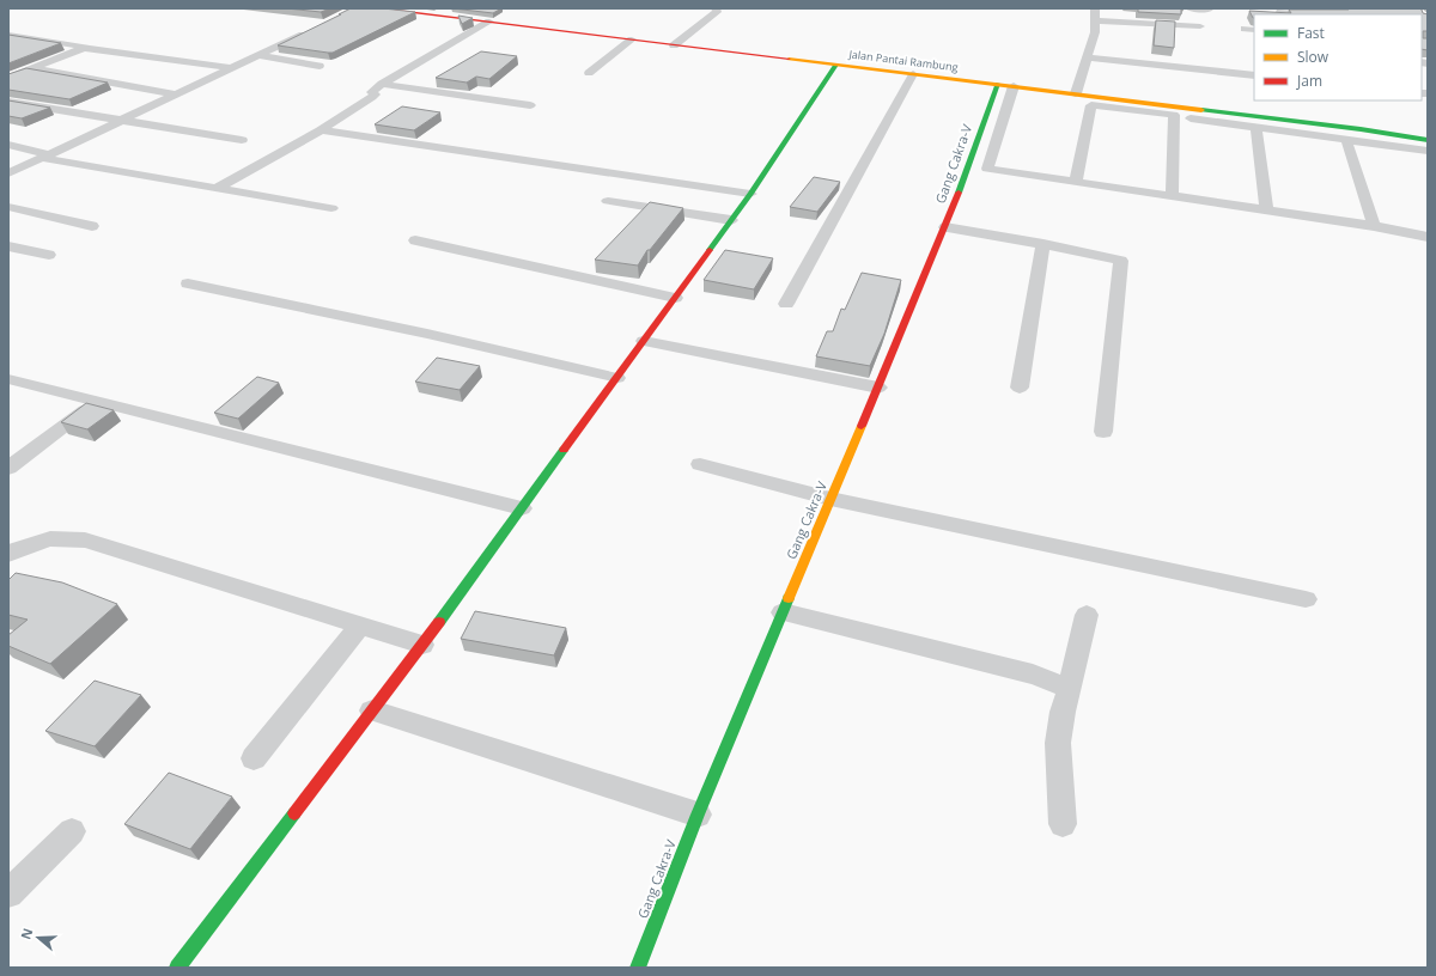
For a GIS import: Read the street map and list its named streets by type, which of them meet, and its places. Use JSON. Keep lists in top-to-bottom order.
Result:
{
  "streets": {
    "street": ["Jalan Pantai Rambung", "Gang Cakra-V"]
  },
  "crossings": [
    ["Jalan Pantai Rambung", "Gang Cakra-V"]
  ],
  "legend": ["Fast", "Slow", "Jam"],
  "north": "left"
}
